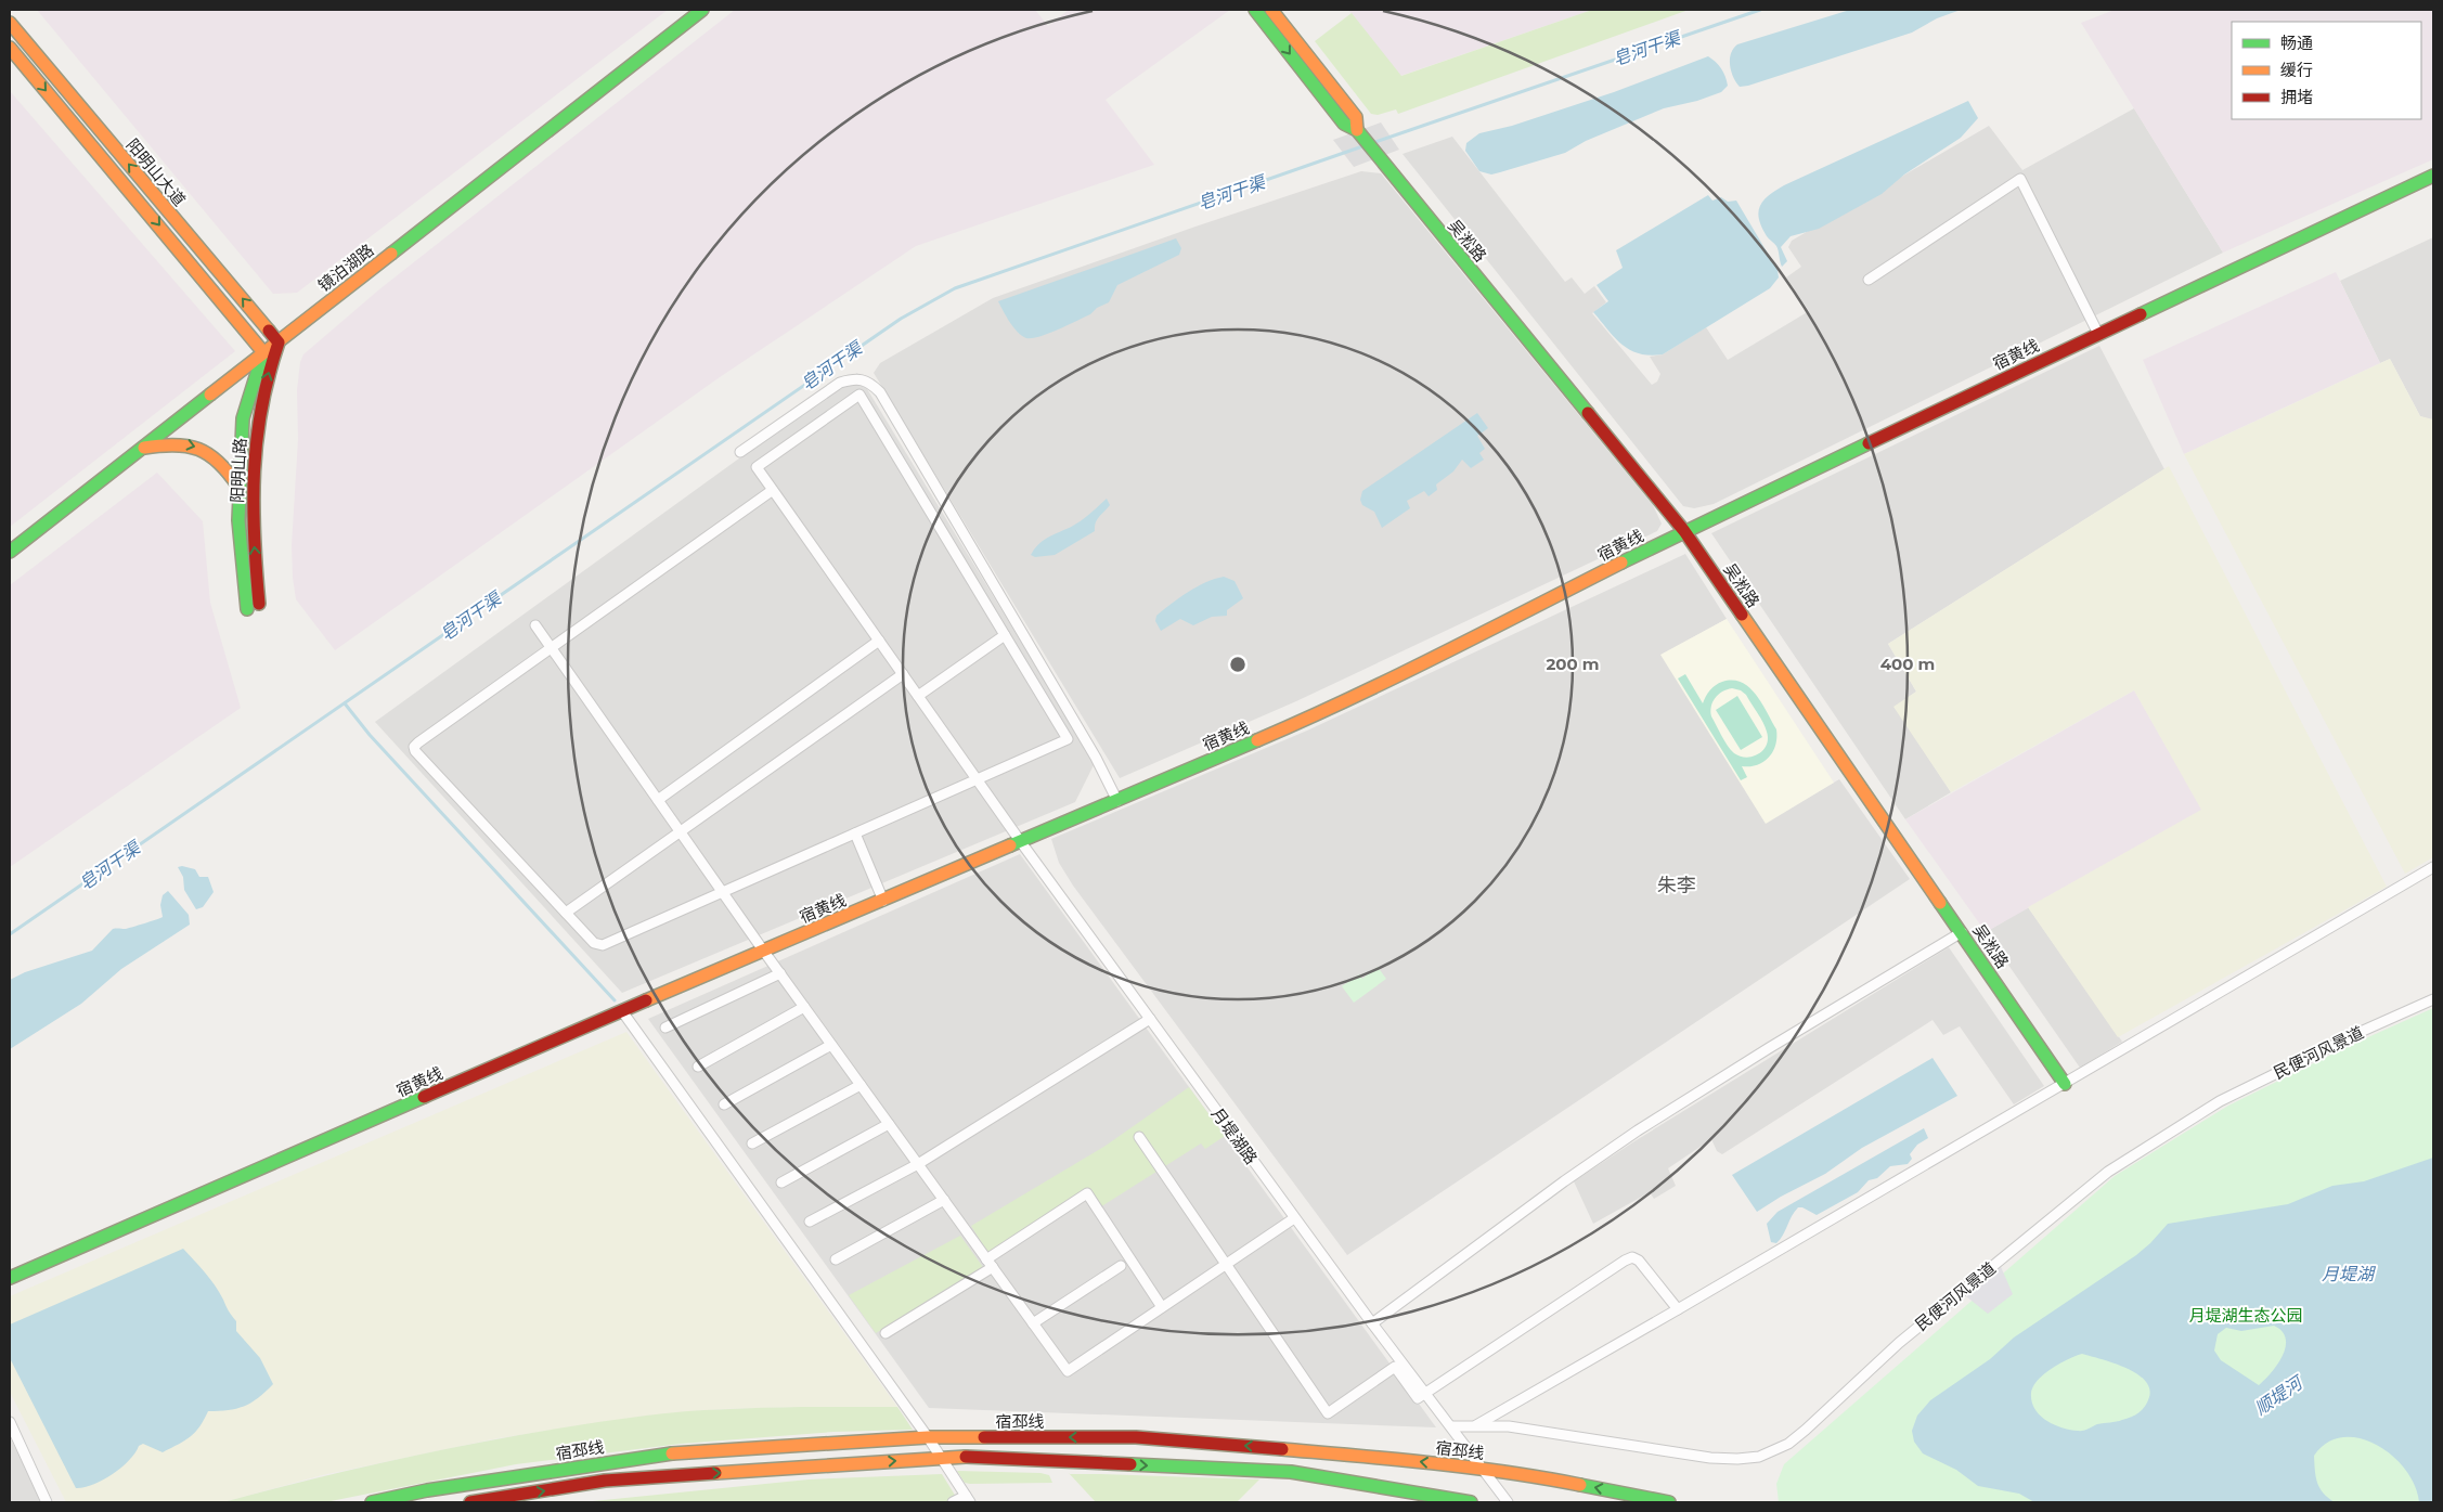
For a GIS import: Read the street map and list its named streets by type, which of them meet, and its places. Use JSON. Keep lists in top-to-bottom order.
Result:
{
  "streets": {
    "main road": [
      "阳明山大道",
      "吴淞路",
      "镜泊湖路",
      "宿黄线",
      "阳明山路",
      "宿邳线"
    ],
    "street": ["民便河风景道", "月堤湖路"]
  },
  "crossings": [
    ["阳明山大道", "镜泊湖路"],
    ["阳明山大道", "阳明山路"],
    ["吴淞路", "宿黄线"],
    ["镜泊湖路", "阳明山路"],
    ["宿黄线", "月堤湖路"],
    ["民便河风景道", "月堤湖路"],
    ["月堤湖路", "宿邳线"]
  ],
  "districts": ["朱李"],
  "water": ["皂河干渠", "月堤湖", "顺堤河"],
  "parks": ["月堤湖生态公园"],
  "legend": ["畅通", "缓行", "拥堵"],
  "rings": ["200 m", "400 m"]
}
